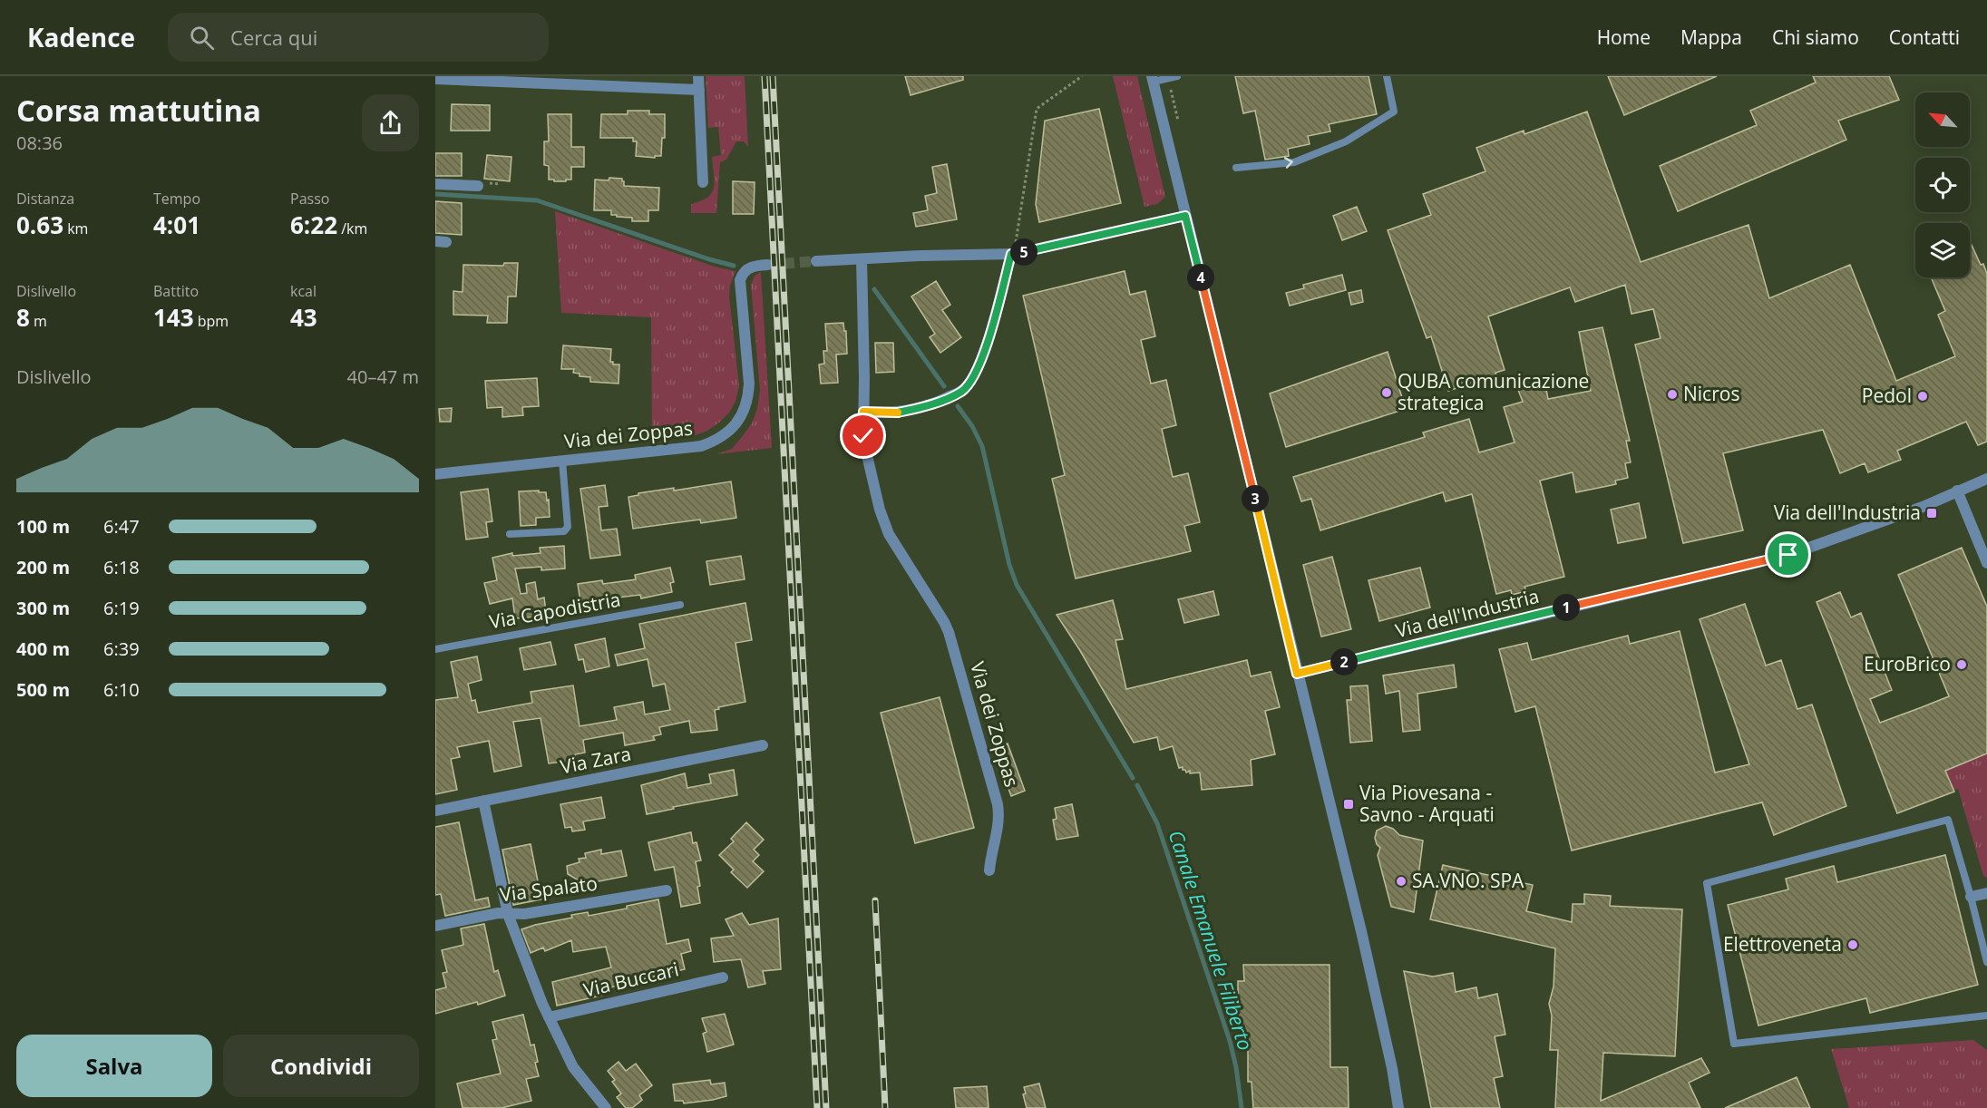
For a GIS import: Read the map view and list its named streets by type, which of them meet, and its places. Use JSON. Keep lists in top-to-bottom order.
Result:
{
  "streets": {
    "street": [
      "Via dei Zoppas",
      "Via dell'Industria",
      "Via Zara",
      "Via Spalato",
      "Via Buccari"
    ],
    "lane": ["Via Capodistria"]
  },
  "water": ["Canale Emanuele Filiberto"],
  "places": {
    "other": [
      "QUBA comunicazione strategica",
      "Nicros",
      "Pedol",
      "EuroBrico",
      "SA.VNO. SPA",
      "Elettroveneta"
    ],
    "transit": ["Via dell'Industria", "Via Piovesana - Savno - Arquati"]
  },
  "north": "top left",
  "page": {
    "header": "Kadence",
    "search": "Cerca qui",
    "nav": [
      "Home",
      "Mappa",
      "Chi siamo",
      "Contatti"
    ],
    "heading": ["Corsa mattutina", "08:36"],
    "stats": [
      ["Distanza", "0.63 km"],
      ["Tempo", "4:01"],
      ["Passo", "6:22 /km"],
      ["Dislivello", "8 m"],
      ["Battito", "143 bpm"],
      ["kcal", "43"]
    ],
    "pins": [
      "5",
      "4",
      "3",
      "1",
      "2"
    ],
    "chart": ["Dislivello", "40–47 m"],
    "list": [
      {
        "name": "100 m",
        "note": "6:47"
      },
      {
        "name": "200 m",
        "note": "6:18"
      },
      {
        "name": "300 m",
        "note": "6:19"
      },
      {
        "name": "400 m",
        "note": "6:39"
      },
      {
        "name": "500 m",
        "note": "6:10"
      }
    ],
    "buttons": ["Salva", "Condividi"]
  }
}
